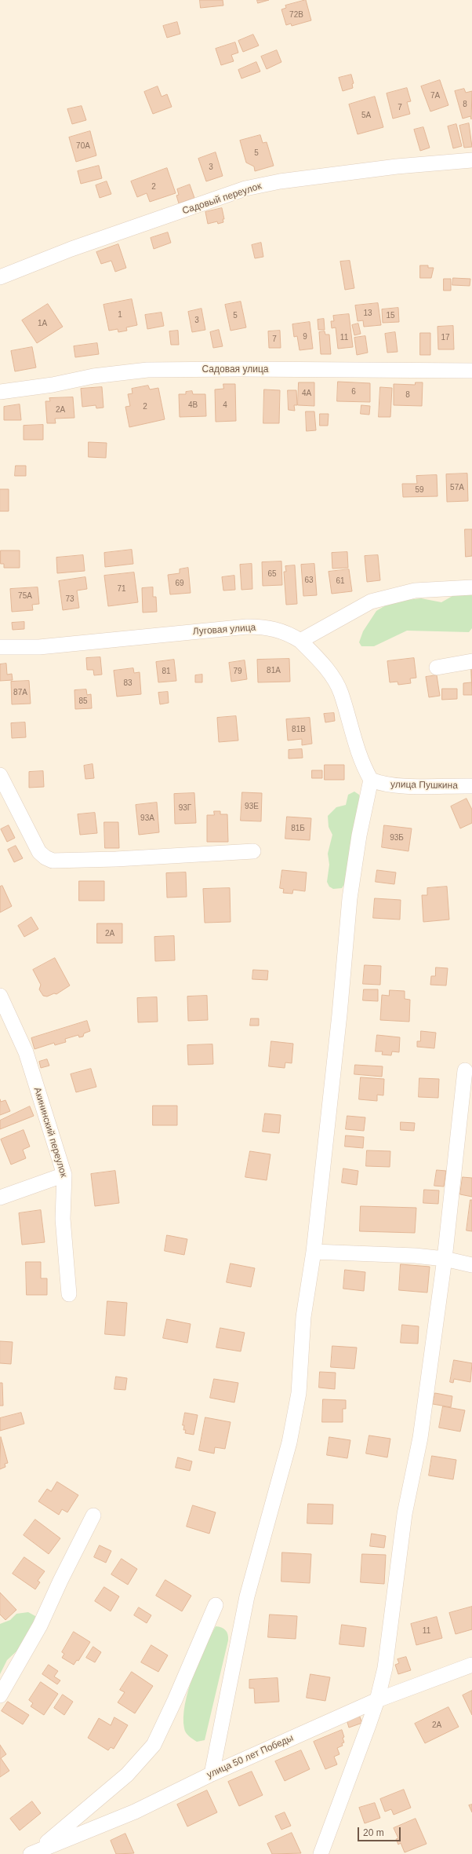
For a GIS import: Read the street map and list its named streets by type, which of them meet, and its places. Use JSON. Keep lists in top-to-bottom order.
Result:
{
  "streets": {
    "street": [
      "Садовый переулок",
      "Садовая улица",
      "Луговая улица",
      "улица Пушкина",
      "Акининский переулок",
      "улица 50 лет Победы"
    ]
  },
  "crossings": [
    ["Луговая улица", "улица Пушкина"]
  ],
  "house_numbers": [
    "72В",
    "7А",
    "8",
    "7",
    "5А",
    "70А",
    "5",
    "3",
    "2",
    "13",
    "1",
    "5",
    "15",
    "3",
    "1А",
    "9",
    "11",
    "17",
    "7",
    "6",
    "4А",
    "8",
    "4В",
    "4",
    "2",
    "2А",
    "57А",
    "59",
    "65",
    "63",
    "61",
    "69",
    "71",
    "75А",
    "73",
    "81А",
    "81",
    "79",
    "83",
    "87А",
    "85",
    "81В",
    "93Е",
    "93Г",
    "93А",
    "81Б",
    "93Б",
    "2А",
    "11",
    "2А"
  ],
  "scale_bar": "20 m"
}
